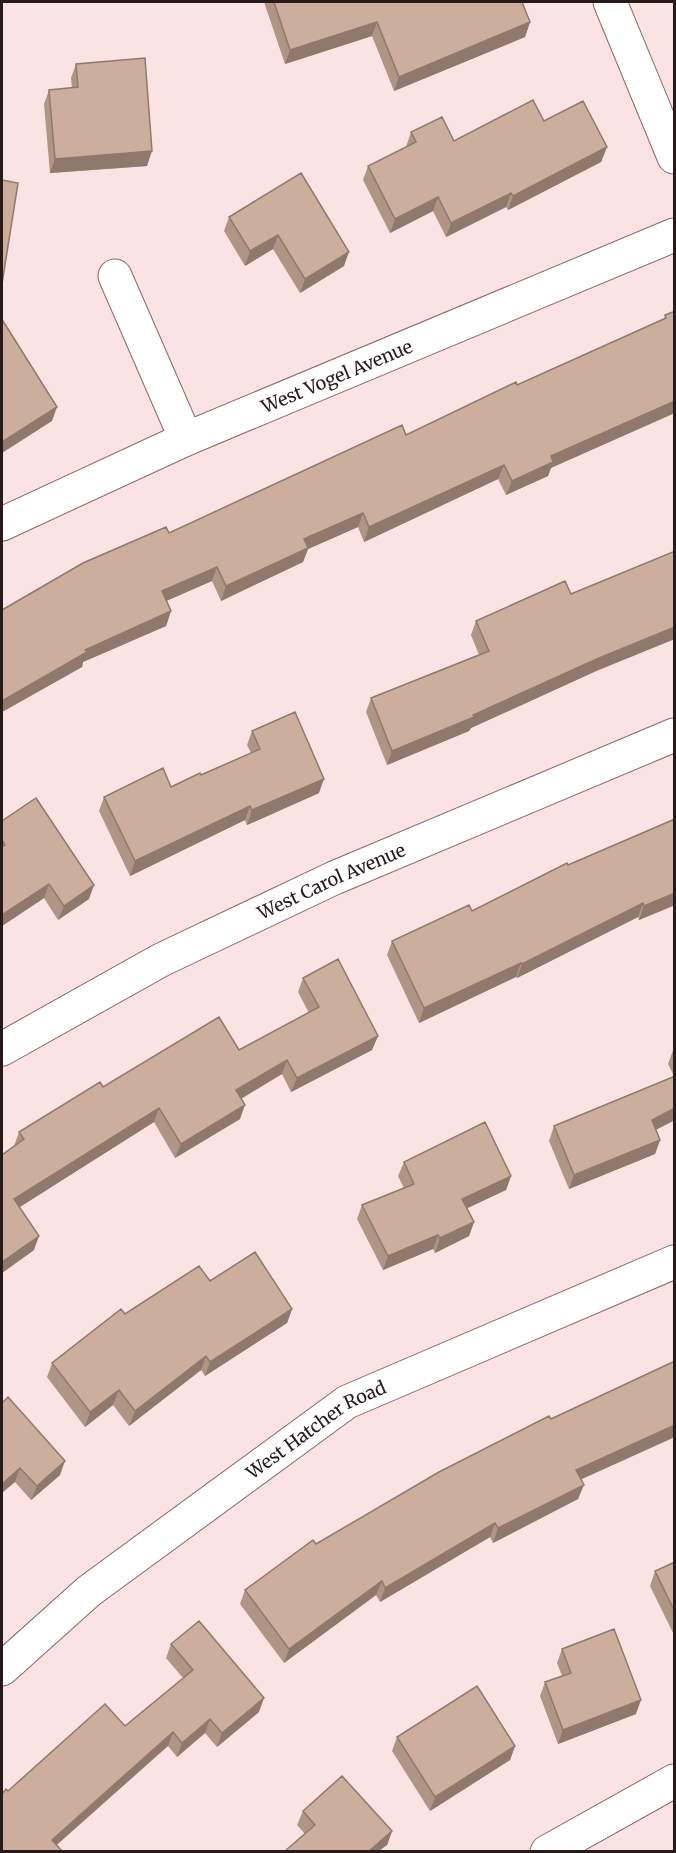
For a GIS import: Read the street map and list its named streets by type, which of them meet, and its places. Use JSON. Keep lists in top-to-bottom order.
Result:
{
  "streets": {
    "street": ["West Vogel Avenue", "West Carol Avenue", "West Hatcher Road"]
  }
}
